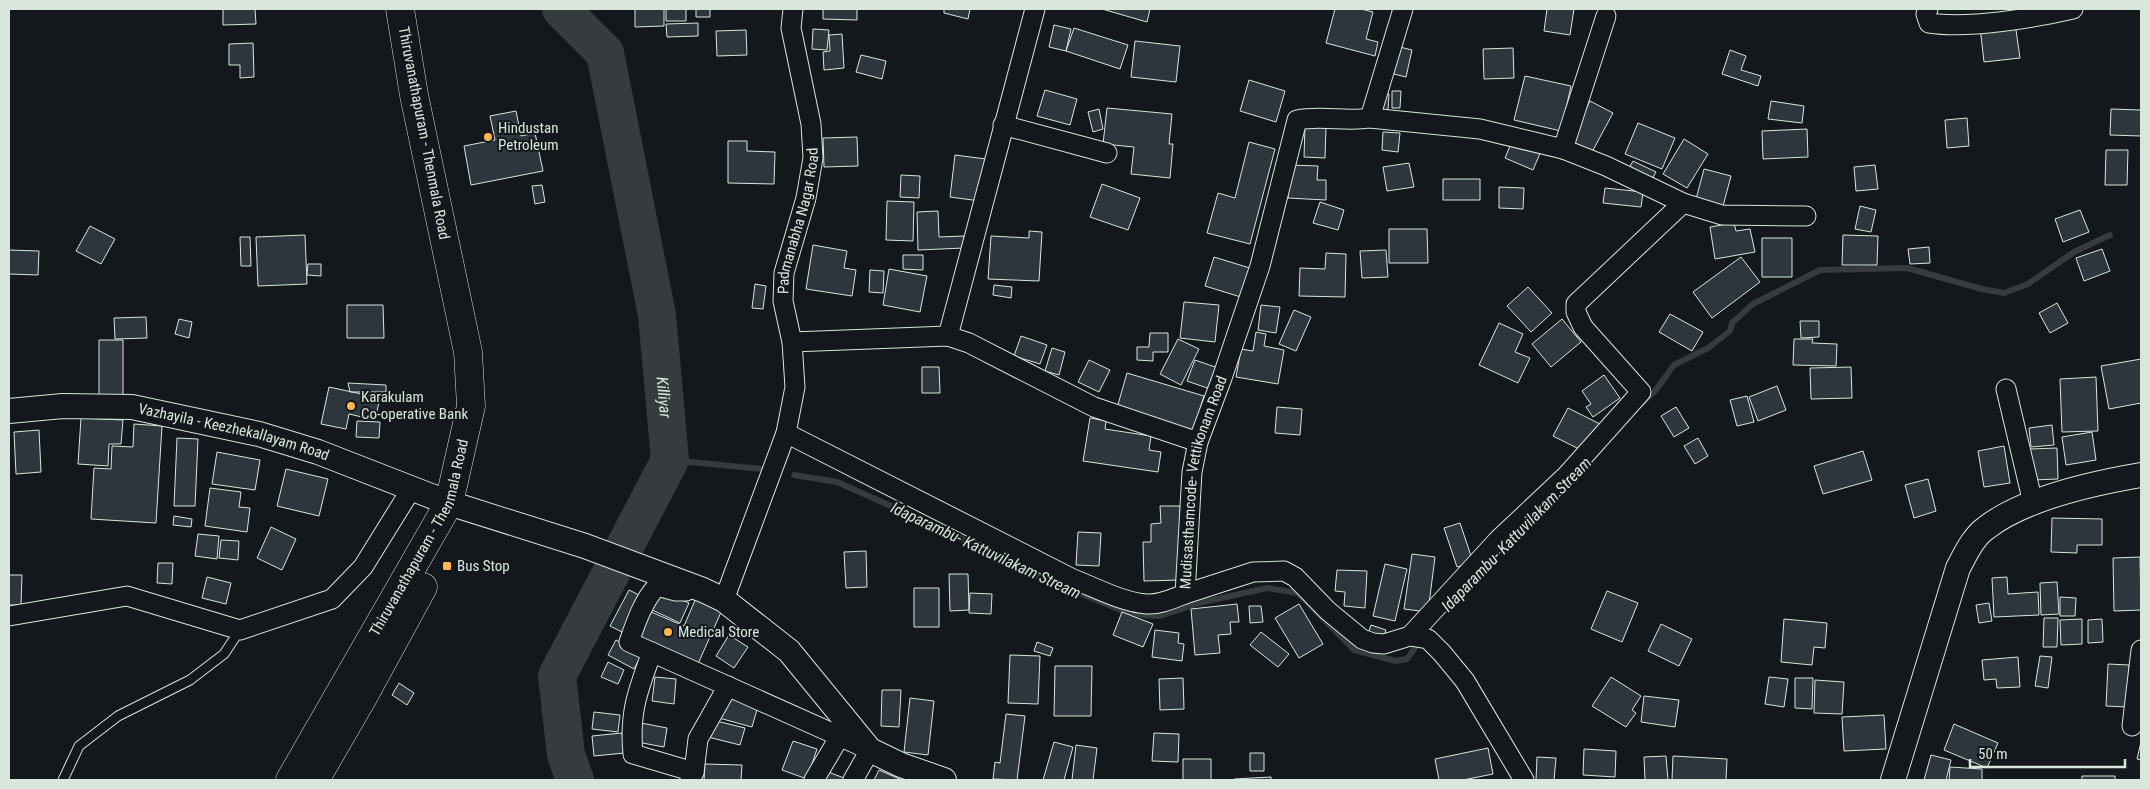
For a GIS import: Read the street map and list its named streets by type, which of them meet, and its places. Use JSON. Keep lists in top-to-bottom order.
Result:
{
  "streets": {
    "main road": ["Thiruvanathapuram - Thenmala Road"],
    "street": ["Padmanabha Nagar Road", "Vazhayila - Keezhekallayam Road", "Mudisasthamcode- Vettikonam Road"]
  },
  "crossings": [
    ["Thiruvanathapuram - Thenmala Road", "Vazhayila - Keezhekallayam Road"],
    ["Padmanabha Nagar Road", "Vazhayila - Keezhekallayam Road"],
    ["Padmanabha Nagar Road", "Mudisasthamcode- Vettikonam Road"]
  ],
  "water": ["Killiyar", "Idaparambu- Kattuvilakam Stream"],
  "places": {
    "other": ["Hindustan Petroleum", "Karakulam Co-operative Bank", "Medical Store"],
    "transit": ["Bus Stop"]
  },
  "scale_bar": "50 m"
}
